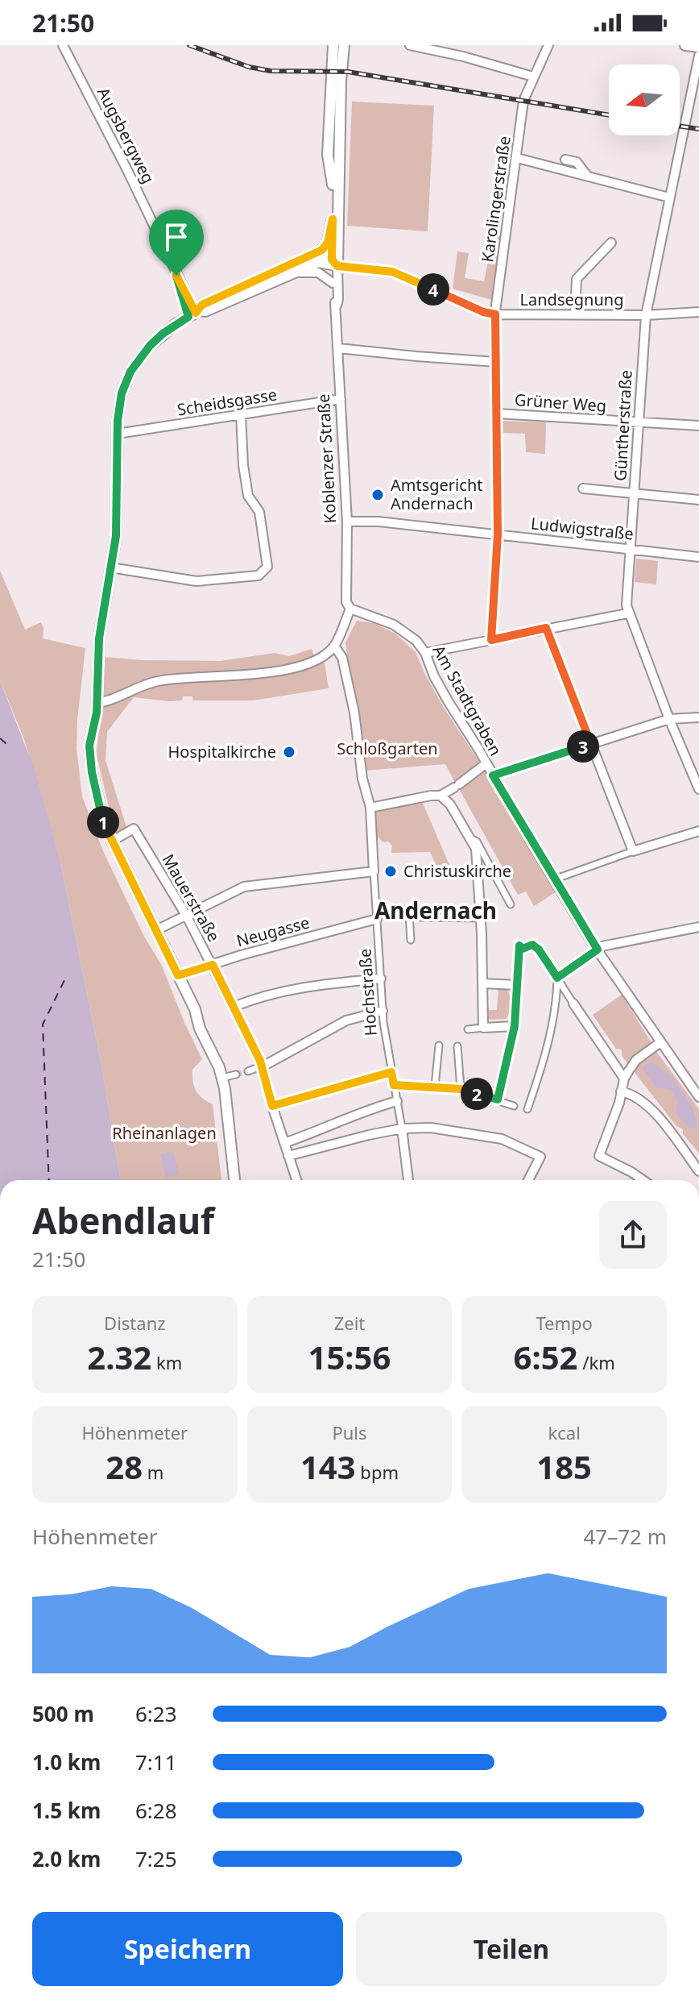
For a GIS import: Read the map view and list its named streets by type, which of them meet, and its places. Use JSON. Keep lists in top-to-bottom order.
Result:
{
  "streets": {
    "street": [
      "Augsbergweg",
      "Karolingerstraße",
      "Landsegnung",
      "Scheidsgasse",
      "Grüner Weg",
      "Güntherstraße",
      "Koblenzer Straße",
      "Ludwigstraße",
      "Am Stadtgraben",
      "Mauerstraße",
      "Neugasse",
      "Hochstraße"
    ]
  },
  "crossings": [
    ["Karolingerstraße", "Landsegnung"],
    ["Karolingerstraße", "Grüner Weg"],
    ["Karolingerstraße", "Ludwigstraße"],
    ["Landsegnung", "Güntherstraße"],
    ["Landsegnung", "Koblenzer Straße"],
    ["Scheidsgasse", "Koblenzer Straße"],
    ["Grüner Weg", "Güntherstraße"],
    ["Güntherstraße", "Ludwigstraße"],
    ["Koblenzer Straße", "Ludwigstraße"],
    ["Koblenzer Straße", "Am Stadtgraben"],
    ["Mauerstraße", "Neugasse"],
    ["Neugasse", "Hochstraße"]
  ],
  "districts": ["Andernach"],
  "parks": ["Schloßgarten", "Rheinanlagen"],
  "places": ["Amtsgericht Andernach", "Hospitalkirche", "Christuskirche"],
  "north": "left",
  "page": {
    "status": "21:50",
    "pins": [
      "4",
      "3",
      "1",
      "2"
    ],
    "heading": ["Abendlauf", "21:50"],
    "stats": [
      ["Distanz", "2.32 km"],
      ["Zeit", "15:56"],
      ["Tempo", "6:52 /km"],
      ["Höhenmeter", "28 m"],
      ["Puls", "143 bpm"],
      ["kcal", "185"]
    ],
    "chart": ["Höhenmeter", "47–72 m"],
    "list": [
      {
        "name": "500 m",
        "note": "6:23"
      },
      {
        "name": "1.0 km",
        "note": "7:11"
      },
      {
        "name": "1.5 km",
        "note": "6:28"
      },
      {
        "name": "2.0 km",
        "note": "7:25"
      }
    ],
    "buttons": ["Speichern", "Teilen"]
  }
}
